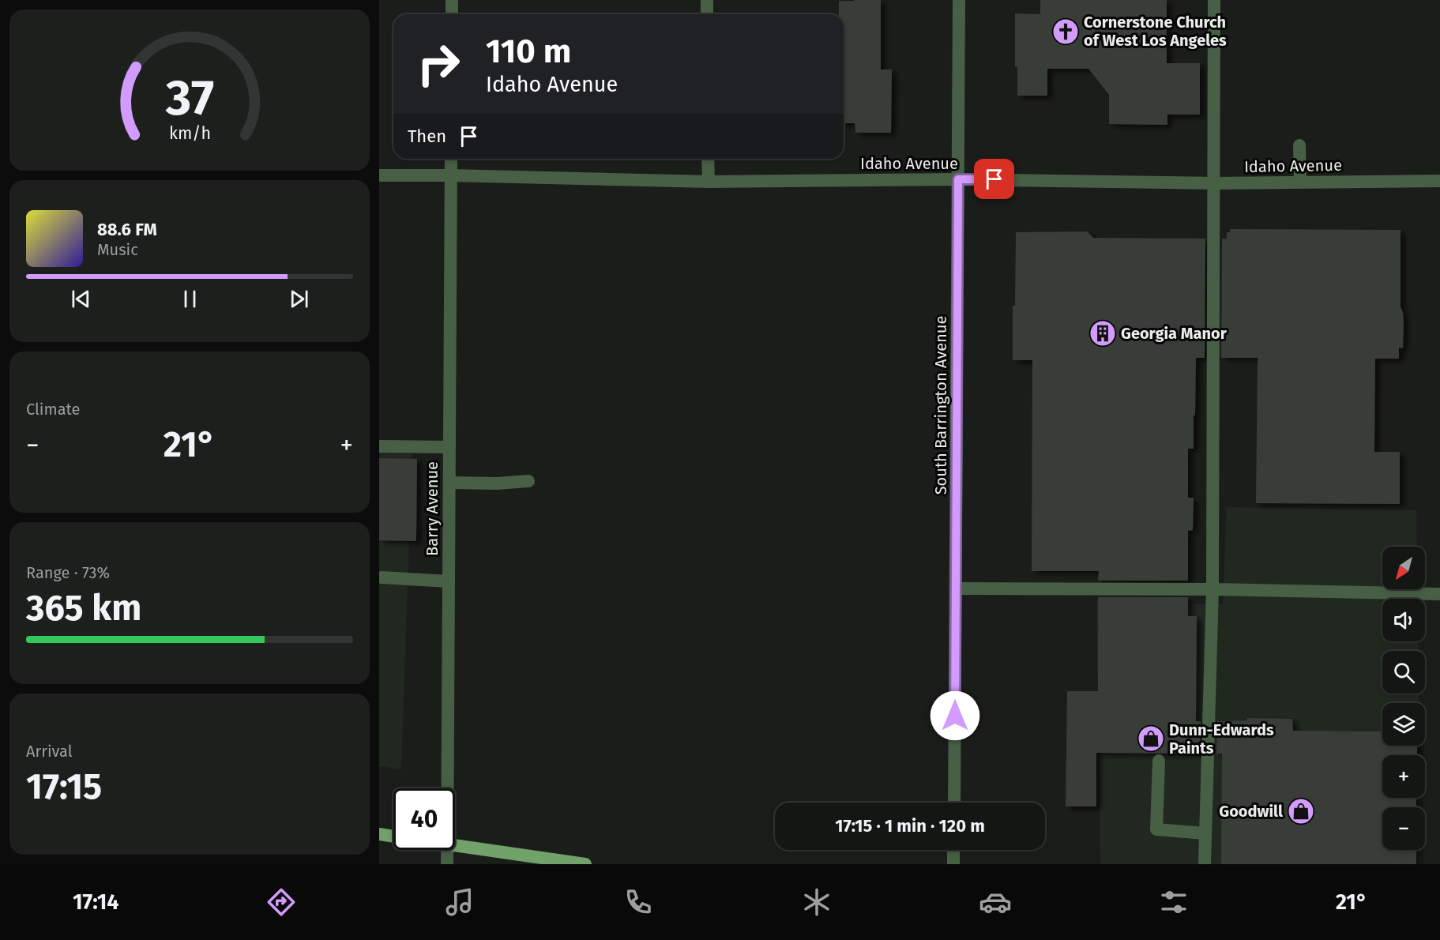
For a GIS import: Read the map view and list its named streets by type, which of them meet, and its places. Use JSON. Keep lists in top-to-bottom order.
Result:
{
  "streets": {
    "street": ["Idaho Avenue", "South Barrington Avenue", "Barry Avenue"]
  },
  "crossings": [
    ["Idaho Avenue", "South Barrington Avenue"],
    ["Idaho Avenue", "Barry Avenue"]
  ],
  "places": {
    "church": ["Cornerstone Church of West Los Angeles"],
    "building": ["Georgia Manor"],
    "shop": ["Dunn-Edwards Paints", "Goodwill"]
  },
  "north": "bottom left",
  "page": {
    "turn": ["110 m", "Idaho Avenue"],
    "then": "Then",
    "song": ["88.6 FM", "Music"],
    "tile": [
      "Climate",
      ["Range · 73%", "365 km"],
      ["Arrival", "17:15"]
    ],
    "heat": ["−", "21°", "+"],
    "map_buttons": ["+", "−"],
    "limit": "40",
    "trip": "17:15 · 1 min · 120 m",
    "tabs": ["17:14", "21°"],
    "gauge": ["37", "km/h"]
  }
}
